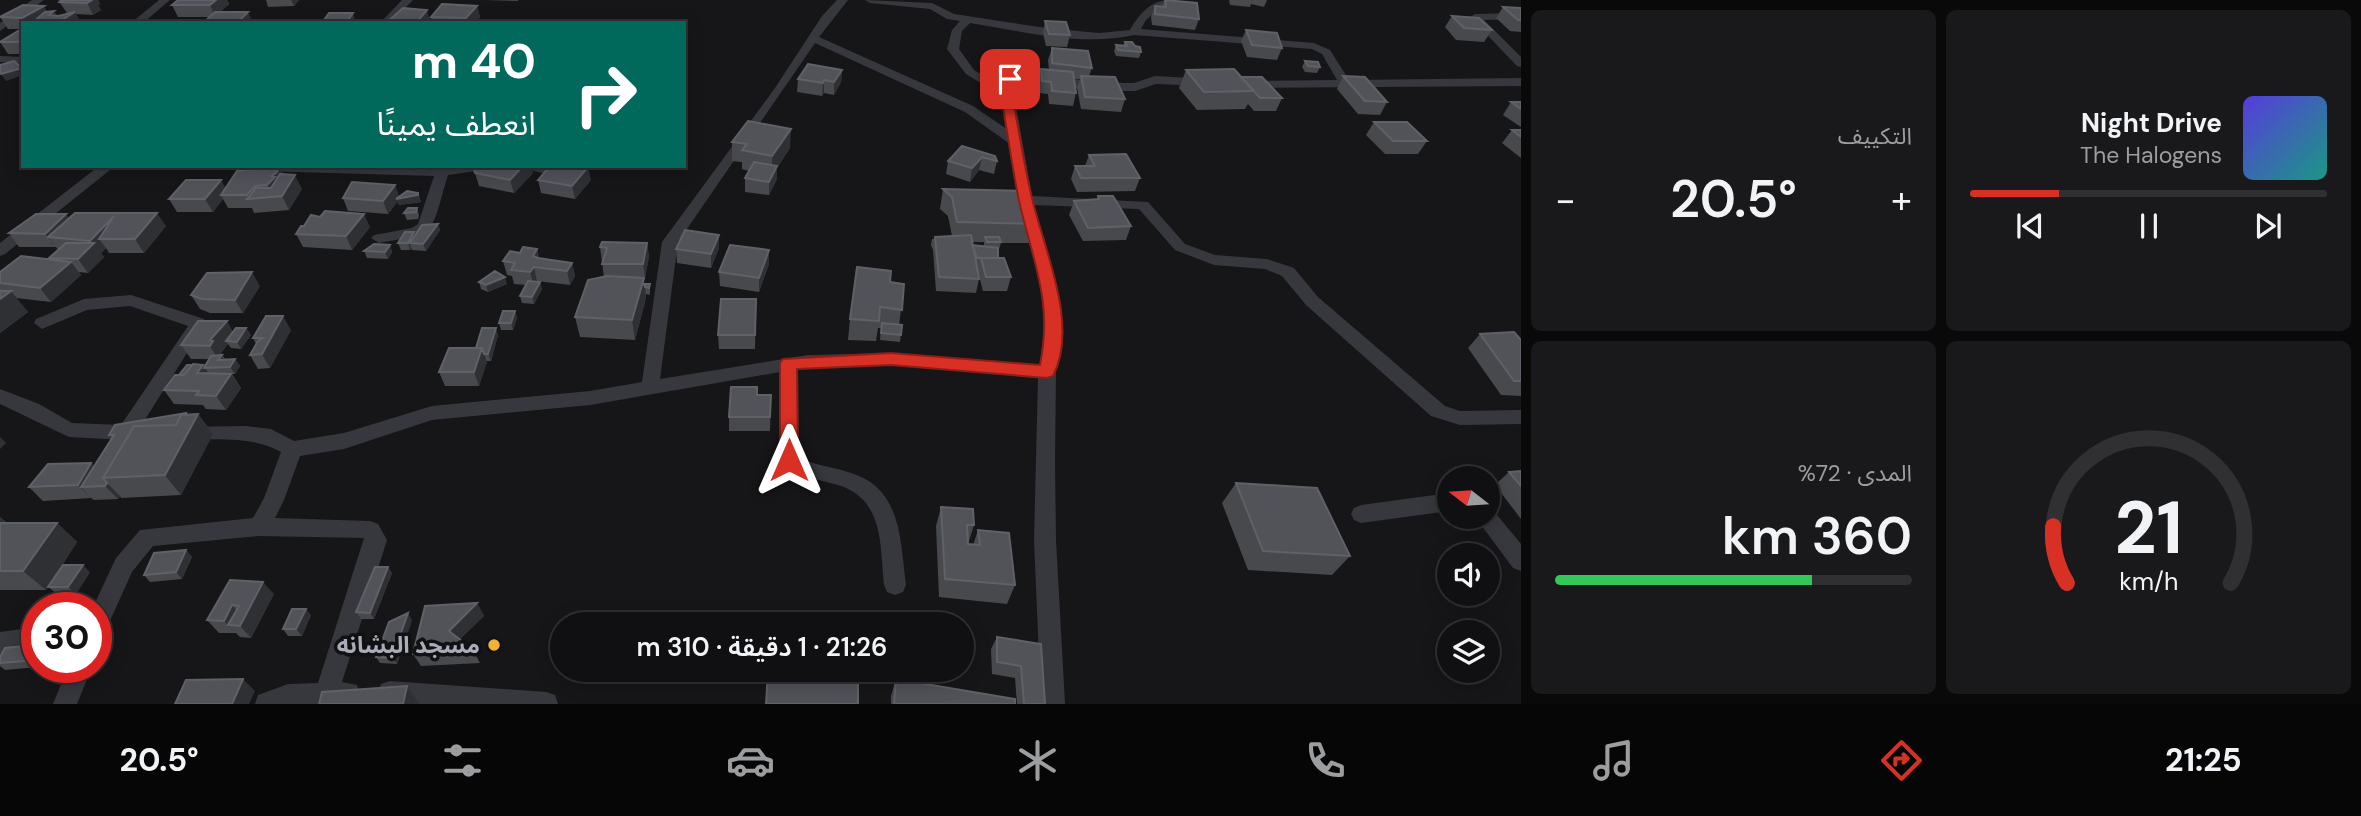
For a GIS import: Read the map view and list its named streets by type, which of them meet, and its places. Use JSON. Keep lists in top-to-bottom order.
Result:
{
  "places": ["مسجد البشانه"],
  "north": "left",
  "page": {
    "tile": [
      "التكييف",
      ["المدى · 72%", "360 km"]
    ],
    "turn": ["40 m", "انعطف يمينًا"],
    "song": ["Night Drive", "The Halogens"],
    "heat": ["−", "20.5°", "+"],
    "limit": "30",
    "trip": "21:26 · 1 دقيقة · 310 m",
    "tabs": ["21:25", "20.5°"],
    "gauge": ["21", "km/h"]
  }
}
